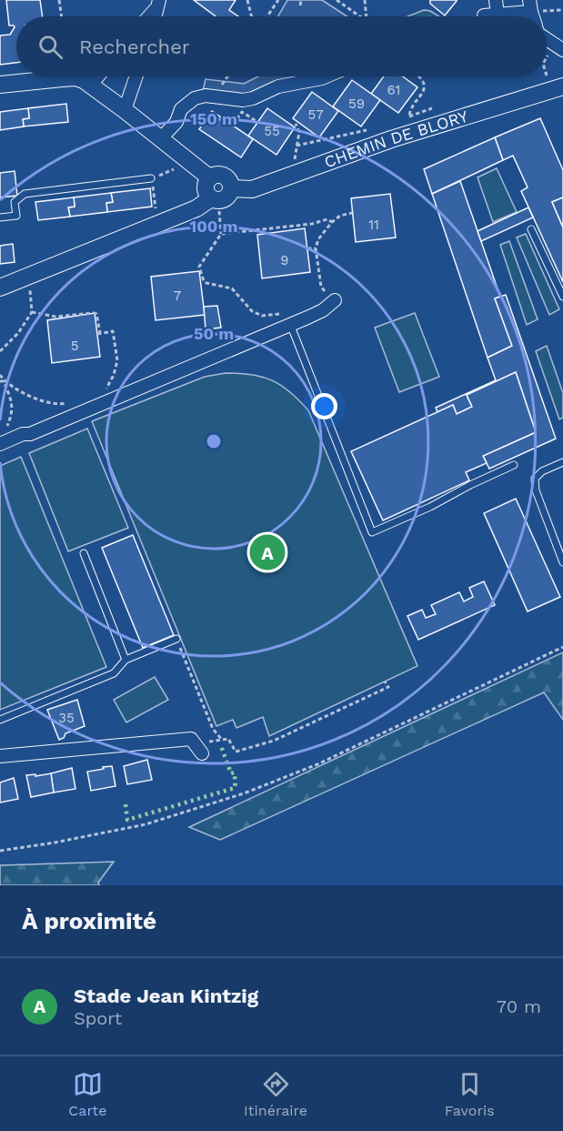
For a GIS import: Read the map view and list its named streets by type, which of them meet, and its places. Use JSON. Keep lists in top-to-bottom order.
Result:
{
  "streets": {
    "street": ["CHEMIN DE BLORY"]
  },
  "house_numbers": [
    "61",
    "59",
    "57",
    "55",
    "11",
    "9",
    "7",
    "5",
    "35"
  ],
  "page": {
    "search": "Rechercher",
    "pins": "A",
    "heading": "À proximité",
    "list": [
      {
        "mark": "A",
        "name": "Stade Jean Kintzig",
        "note": "Sport",
        "value": "70 m"
      }
    ],
    "nav": ["Carte", "Itinéraire", "Favoris"]
  },
  "rings": ["150 m", "100 m", "50 m"]
}
